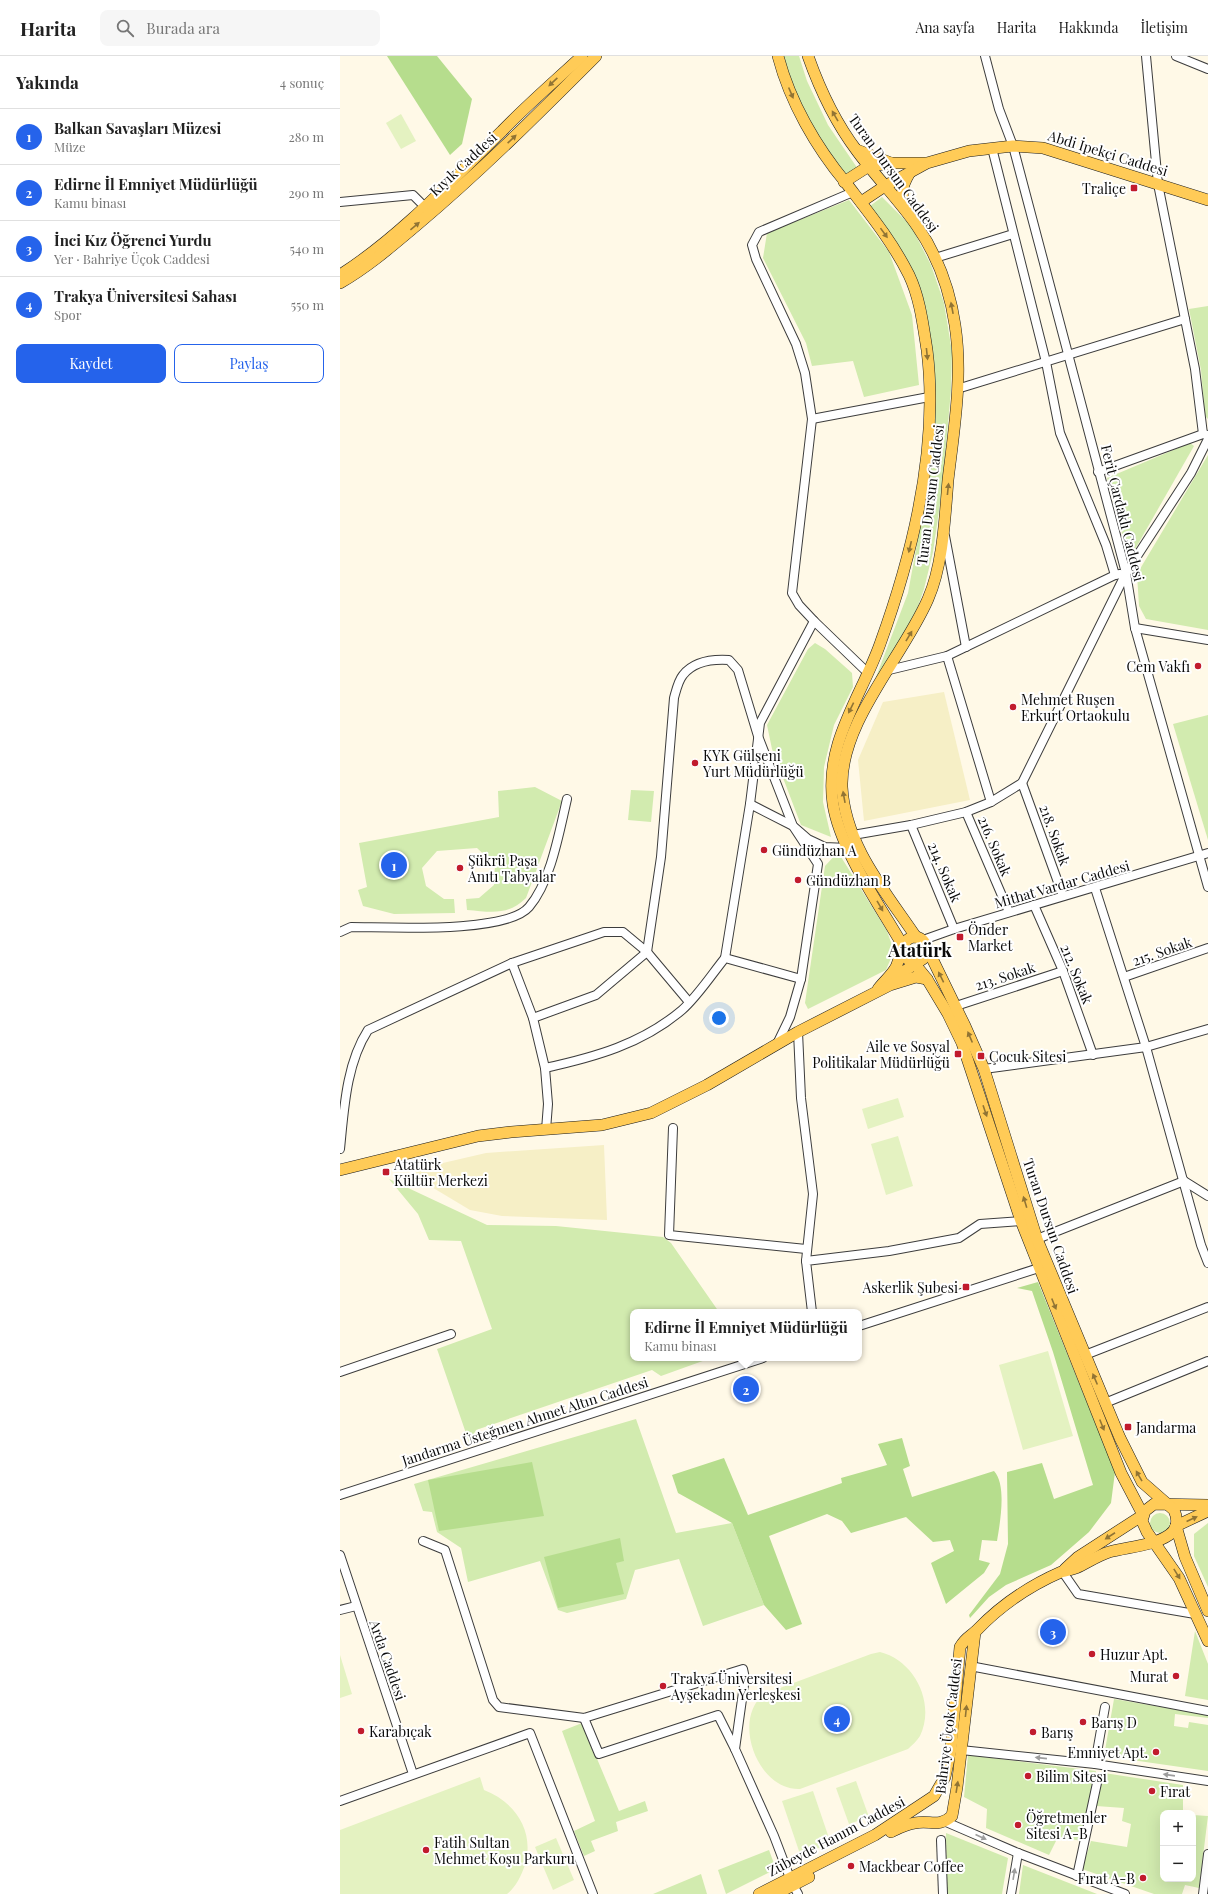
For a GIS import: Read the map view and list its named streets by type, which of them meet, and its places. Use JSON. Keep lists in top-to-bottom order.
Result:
{
  "streets": {
    "main road": [
      "Abdi İpekçi Caddesi",
      "Kıyık Caddesi",
      "Turan Dursun Caddesi",
      "Bahriye Üçok Caddesi",
      "Zübeyde Hanım Caddesi"
    ],
    "street": [
      "Ferit Çardaklı Caddesi",
      "218. Sokak",
      "216. Sokak",
      "214. Sokak",
      "Mithat Vardar Caddesi",
      "215. Sokak",
      "212. Sokak",
      "213. Sokak",
      "Jandarma Üsteğmen Ahmet Altın Caddesi",
      "Arda Caddesi"
    ]
  },
  "crossings": [
    ["Abdi İpekçi Caddesi", "Ferit Çardaklı Caddesi"],
    ["Turan Dursun Caddesi", "Mithat Vardar Caddesi"],
    ["Turan Dursun Caddesi", "213. Sokak"],
    ["Turan Dursun Caddesi", "Bahriye Üçok Caddesi"],
    ["Ferit Çardaklı Caddesi", "Mithat Vardar Caddesi"],
    ["218. Sokak", "Mithat Vardar Caddesi"],
    ["216. Sokak", "Mithat Vardar Caddesi"],
    ["214. Sokak", "Mithat Vardar Caddesi"],
    ["Mithat Vardar Caddesi", "212. Sokak"],
    ["212. Sokak", "213. Sokak"],
    ["Bahriye Üçok Caddesi", "Zübeyde Hanım Caddesi"]
  ],
  "districts": ["Atatürk"],
  "places": {
    "transit": [
      "Traliçe",
      "Önder Market",
      "Aile ve Sosyal Politikalar Müdürlüğü",
      "Çocuk Sitesi",
      "Atatürk Kültür Merkezi",
      "Askerlik Şubesi",
      "Jandarma"
    ],
    "other": [
      "Cem Vakfı",
      "Mehmet Ruşen Erkurt Ortaokulu",
      "KYK Gülşeni Yurt Müdürlüğü",
      "Gündüzhan A",
      "Şükrü Paşa Anıtı Tabyalar",
      "Gündüzhan B",
      "Huzur Apt.",
      "Murat",
      "Trakya Üniversitesi Ayşekadın Yerleşkesi",
      "Barış D",
      "Karabıçak",
      "Barış",
      "Emniyet Apt.",
      "Bilim Sitesi",
      "Fırat",
      "Öğretmenler Sitesi A-B",
      "Fatih Sultan Mehmet Koşu Parkuru",
      "Mackbear Coffee",
      "Fırat A-B"
    ]
  },
  "page": {
    "header": "Harita",
    "search": "Burada ara",
    "nav": [
      "Ana sayfa",
      "Harita",
      "Hakkında",
      "İletişim"
    ],
    "heading": ["Yakında", "4 sonuç"],
    "list": [
      {
        "mark": "1",
        "name": "Balkan Savaşları Müzesi",
        "note": "Müze",
        "value": "280 m"
      },
      {
        "mark": "2",
        "name": "Edirne İl Emniyet Müdürlüğü",
        "note": "Kamu binası",
        "value": "290 m"
      },
      {
        "mark": "3",
        "name": "İnci Kız Öğrenci Yurdu",
        "note": "Yer · Bahriye Üçok Caddesi",
        "value": "540 m"
      },
      {
        "mark": "4",
        "name": "Trakya Üniversitesi Sahası",
        "note": "Spor",
        "value": "550 m"
      }
    ],
    "buttons": ["Kaydet", "Paylaş"],
    "pins": [
      "1",
      "2",
      "3",
      "4"
    ],
    "popup": ["Edirne İl Emniyet Müdürlüğü", "Kamu binası"],
    "map_buttons": ["+", "−"]
  }
}
